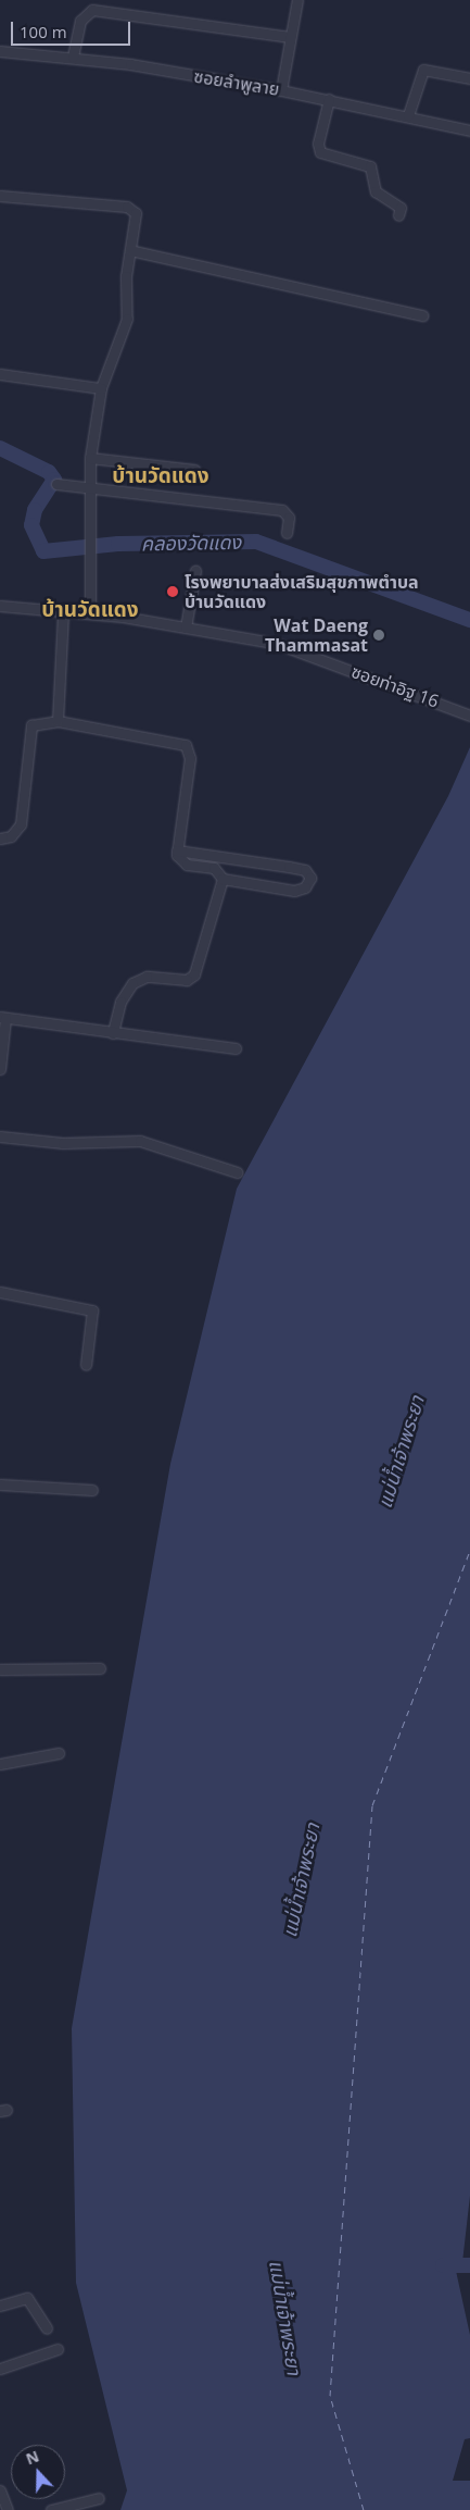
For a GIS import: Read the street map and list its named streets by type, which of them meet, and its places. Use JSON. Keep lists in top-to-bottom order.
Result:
{
  "streets": {
    "street": ["ซอยลำพูลาย", "ซอยท่าอิฐ 16"]
  },
  "districts": ["บ้านวัดแดง", "บ้านวัดแดง"],
  "water": ["คลองวัดแดง", "แม่น้ำเจ้าพระยา"],
  "places": ["โรงพยาบาลส่งเสริมสุขภาพตำบล บ้านวัดแดง", "Wat Daeng Thammasat"],
  "scale_bar": "100 m",
  "north": "top"
}
